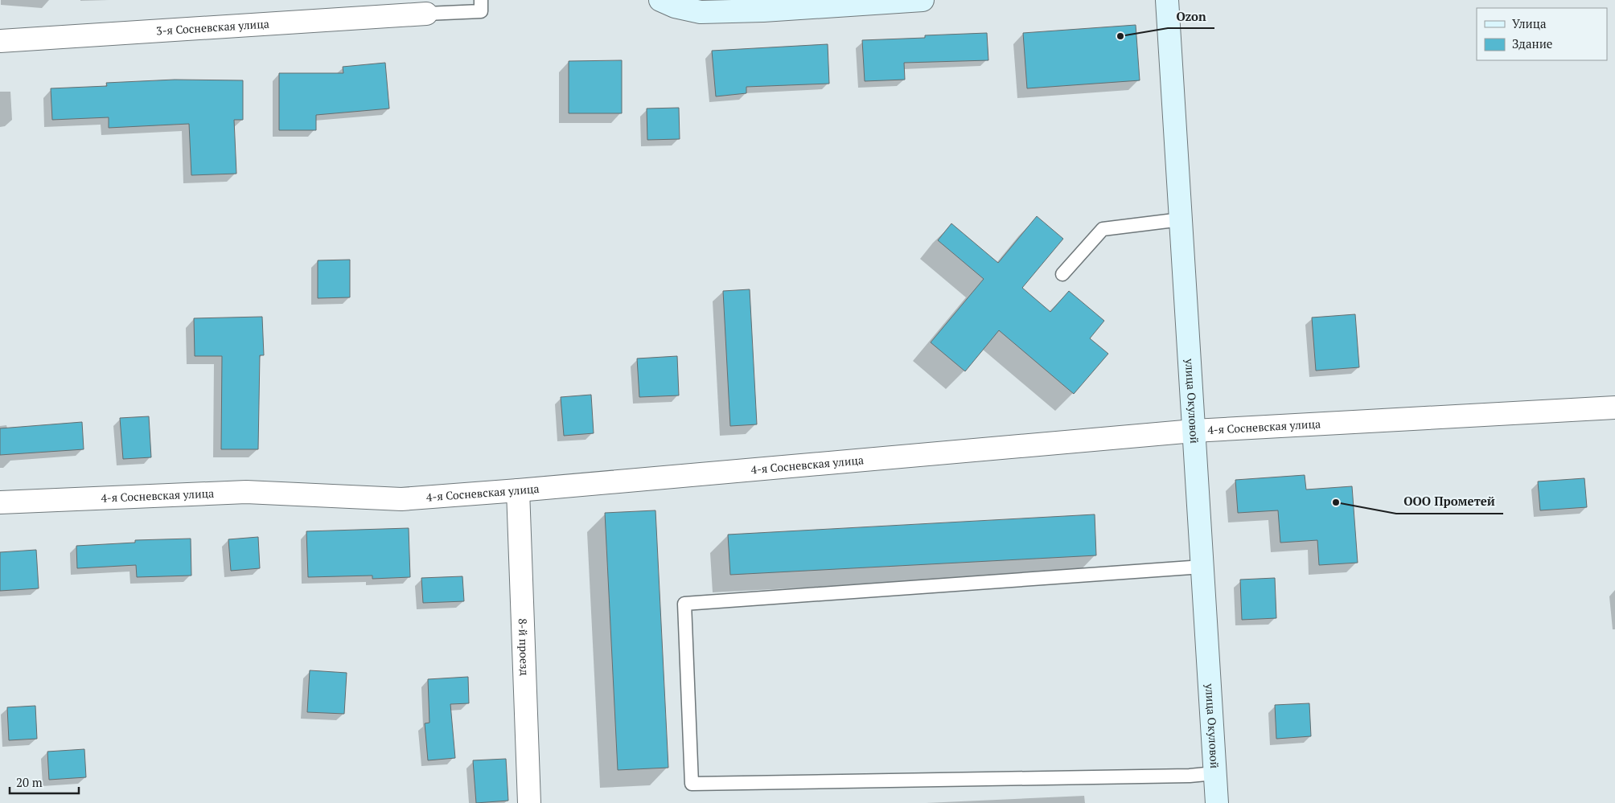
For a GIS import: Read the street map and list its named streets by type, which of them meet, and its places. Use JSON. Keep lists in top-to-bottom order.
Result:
{
  "streets": {
    "main road": ["улица Окуловой"],
    "street": ["3-я Сосневская улица", "4-я Сосневская улица", "8-й проезд"]
  },
  "crossings": [
    ["улица Окуловой", "4-я Сосневская улица"],
    ["4-я Сосневская улица", "8-й проезд"]
  ],
  "places": ["Ozon", "ООО Прометей"],
  "legend": ["Улица", "Здание"],
  "scale_bar": "20 m"
}
